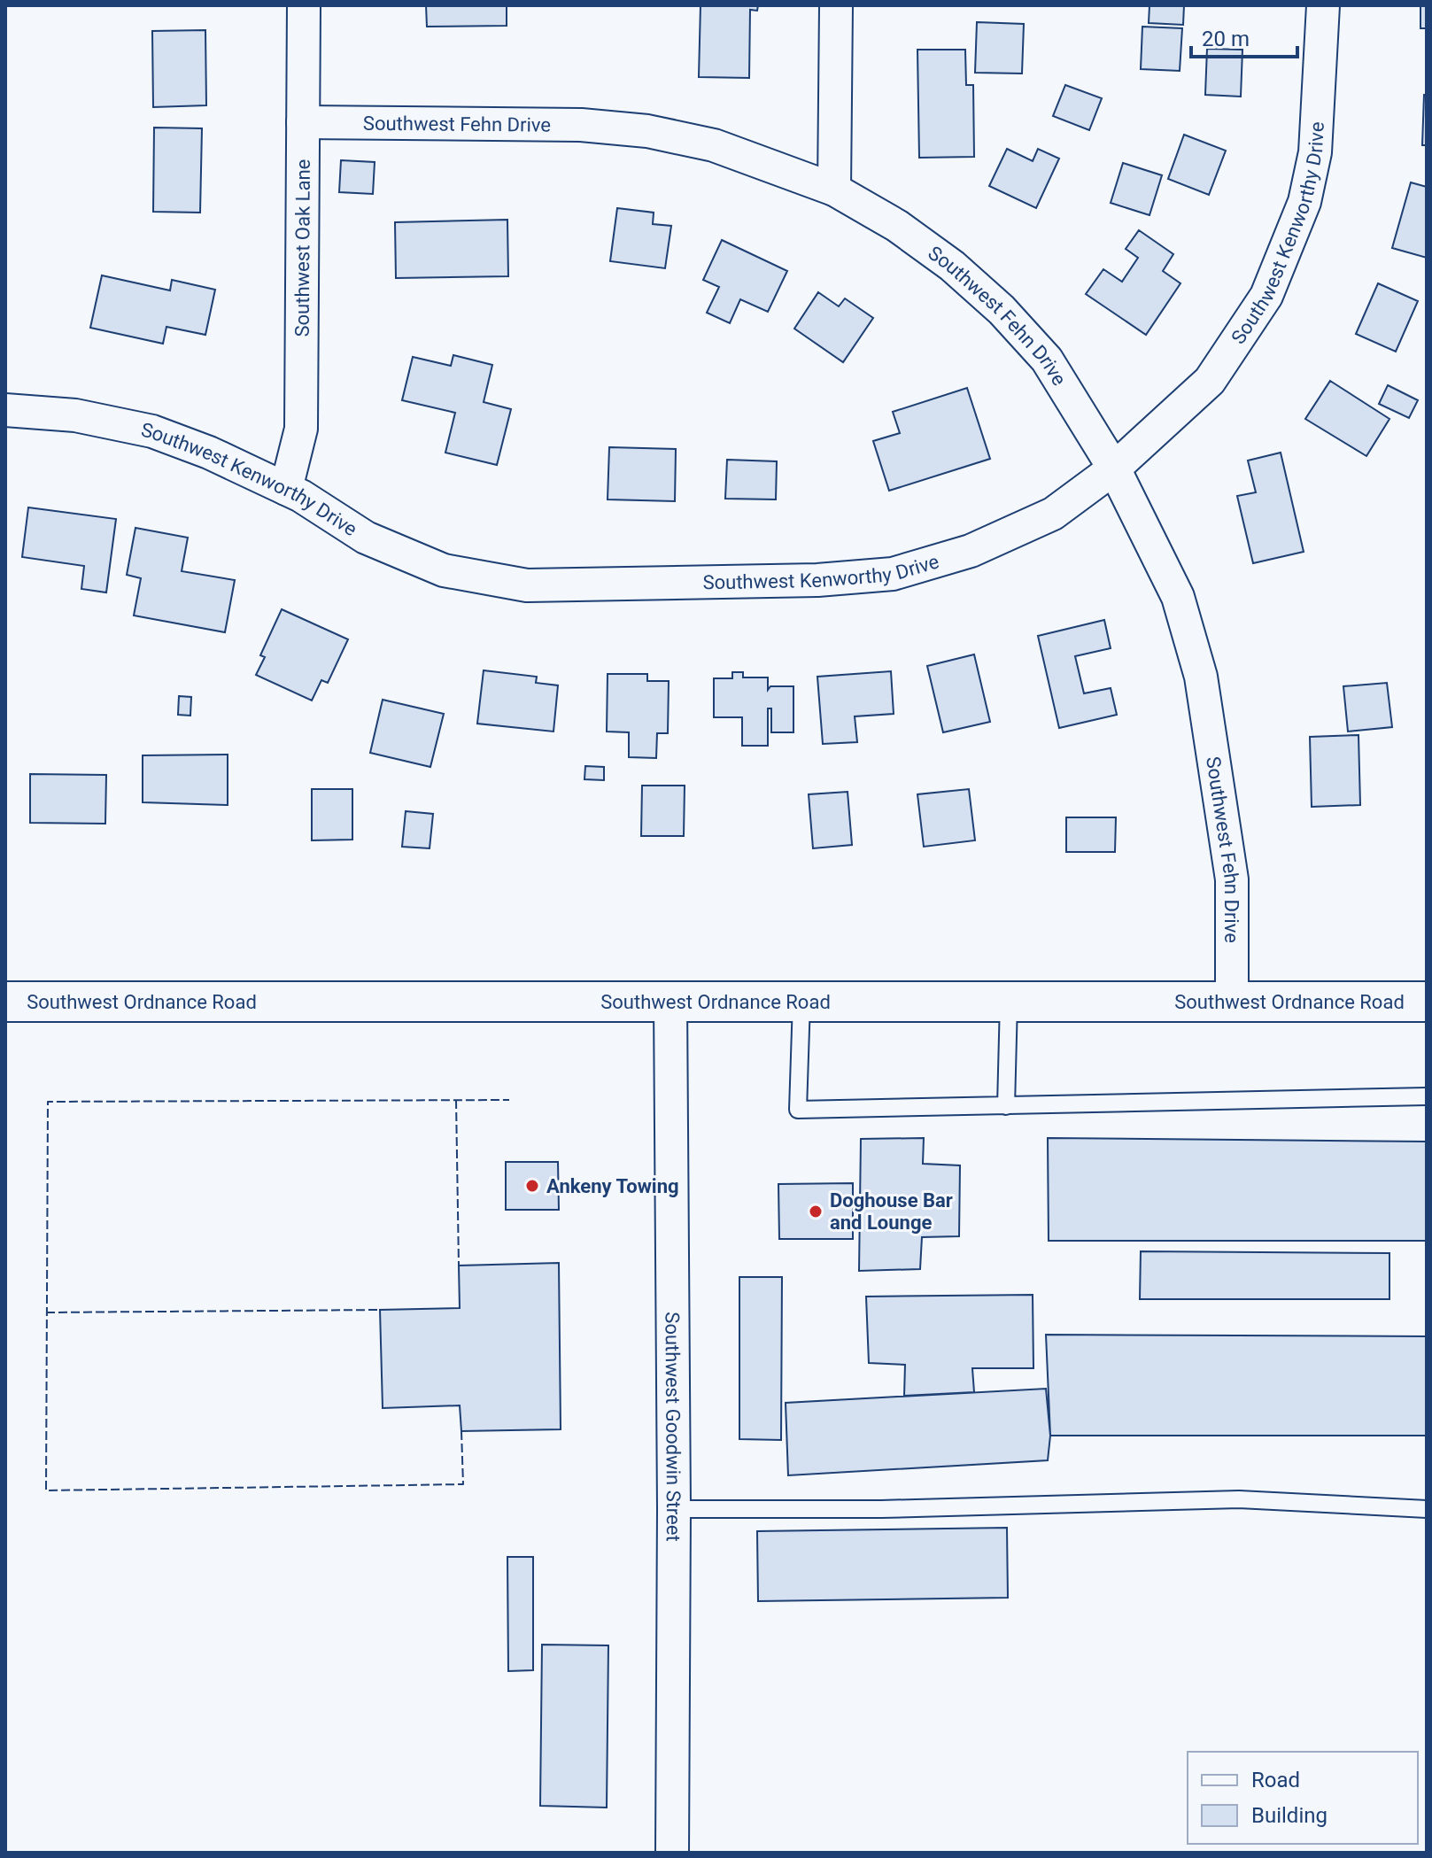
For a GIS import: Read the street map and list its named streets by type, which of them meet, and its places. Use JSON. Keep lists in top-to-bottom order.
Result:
{
  "streets": {
    "street": [
      "Southwest Fehn Drive",
      "Southwest Kenworthy Drive",
      "Southwest Oak Lane",
      "Southwest Ordnance Road",
      "Southwest Goodwin Street"
    ]
  },
  "crossings": [
    ["Southwest Fehn Drive", "Southwest Kenworthy Drive"],
    ["Southwest Fehn Drive", "Southwest Oak Lane"],
    ["Southwest Fehn Drive", "Southwest Ordnance Road"],
    ["Southwest Kenworthy Drive", "Southwest Oak Lane"],
    ["Southwest Ordnance Road", "Southwest Goodwin Street"]
  ],
  "places": ["Ankeny Towing", "Doghouse Bar and Lounge"],
  "legend": ["Road", "Building"],
  "scale_bar": "20 m"
}
